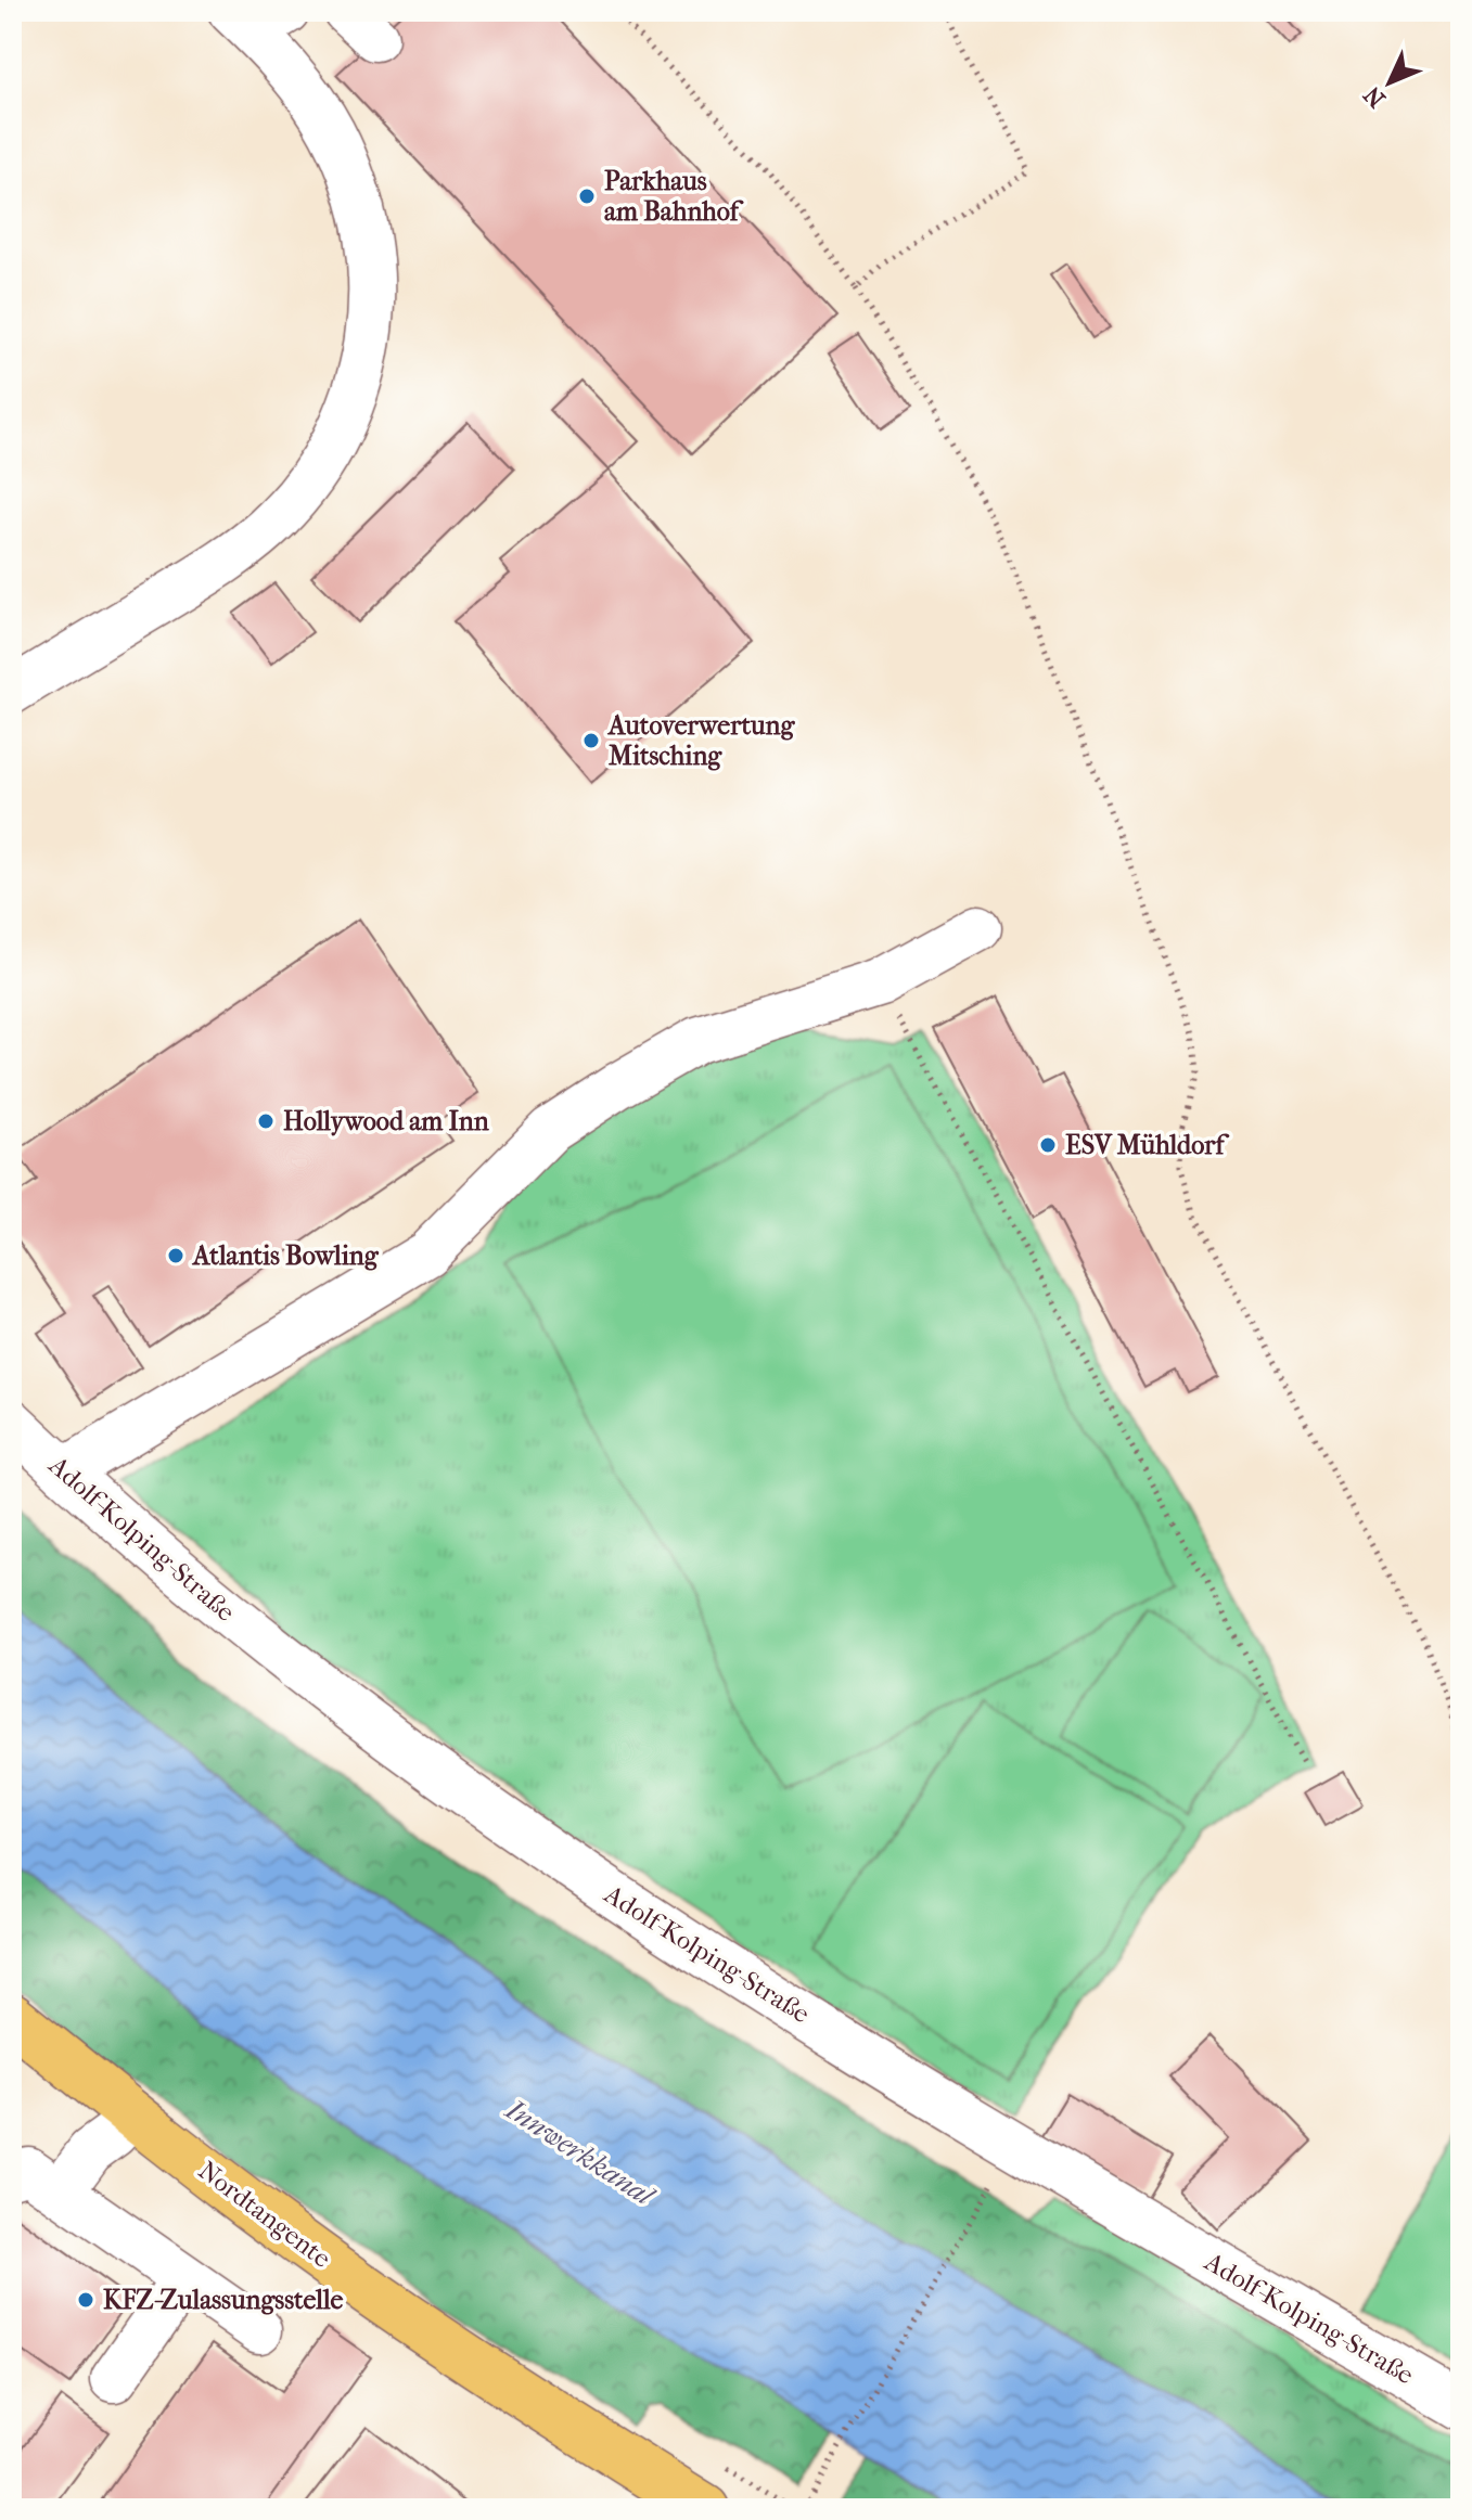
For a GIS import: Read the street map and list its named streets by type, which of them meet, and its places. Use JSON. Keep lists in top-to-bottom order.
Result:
{
  "streets": {
    "main road": ["Nordtangente"],
    "street": ["Adolf-Kolping-Straße"]
  },
  "water": ["Innwerkkanal"],
  "places": [
    "Parkhaus am Bahnhof",
    "Autoverwertung Mitsching",
    "Hollywood am Inn",
    "ESV Mühldorf",
    "Atlantis Bowling",
    "KFZ-Zulassungsstelle"
  ],
  "north": "bottom left"
}
